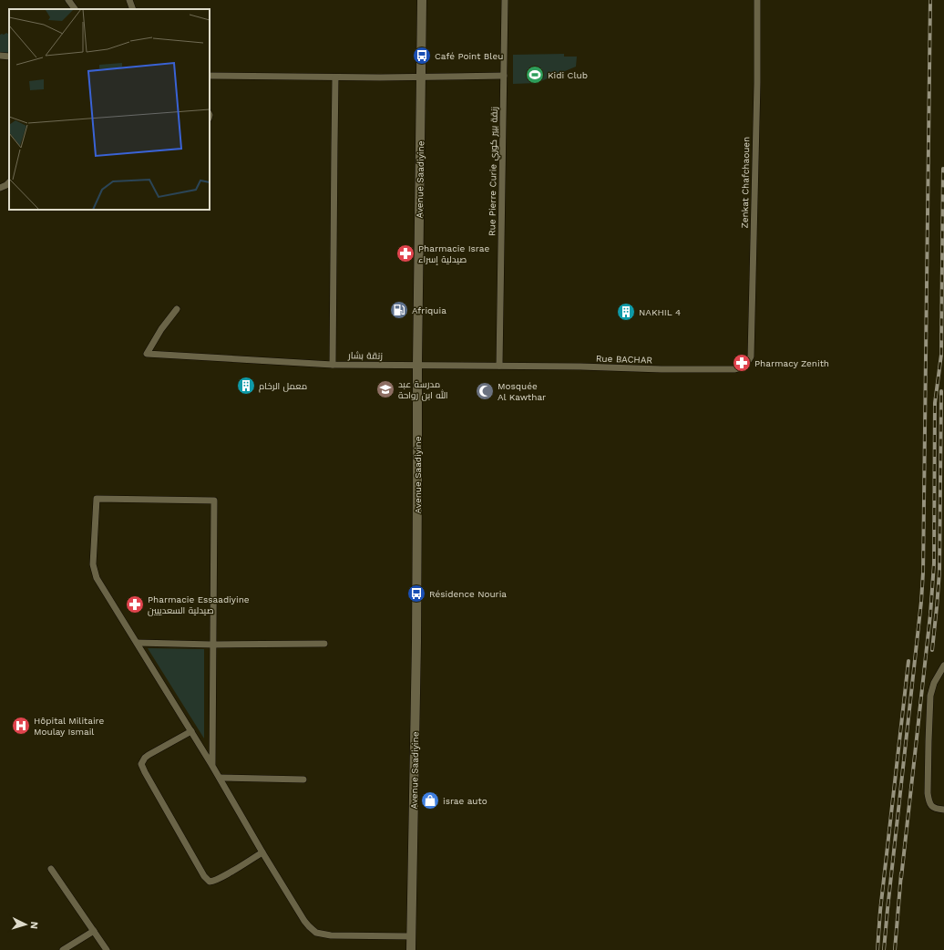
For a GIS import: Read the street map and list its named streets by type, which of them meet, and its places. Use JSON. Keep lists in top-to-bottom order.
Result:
{
  "streets": {
    "main road": ["Avenue Saadiyine"],
    "street": [
      "Rue Pierre Curie زنقة بيير كوري",
      "Zenkat Chafchaouen",
      "زنقة بشار",
      "Rue BACHAR"
    ]
  },
  "crossings": [
    ["Rue Pierre Curie زنقة بيير كوري", "زنقة بشار"],
    ["Rue Pierre Curie زنقة بيير كوري", "Rue BACHAR"],
    ["Avenue Saadiyine", "زنقة بشار"],
    ["Zenkat Chafchaouen", "Rue BACHAR"],
    ["زنقة بشار", "Rue BACHAR"]
  ],
  "places": {
    "bus stop": ["Café Point Bleu", "Résidence Nouria"],
    "sports": ["Kidi Club"],
    "pharmacy": ["Pharmacie Israe صيدلية إسراء", "Pharmacy Zenith", "Pharmacie Essaadiyine صيدلية السعدييين"],
    "fuel station": ["Afriquia"],
    "building": ["NAKHIL 4", "معمل الرخام"],
    "school or university": ["مدرسة عبد الله ابن رواحة"],
    "mosque": ["Mosquée Al Kawthar"],
    "hospital": ["Hôpital Militaire Moulay Ismail"],
    "shop": ["israe auto"]
  },
  "north": "right"
}
